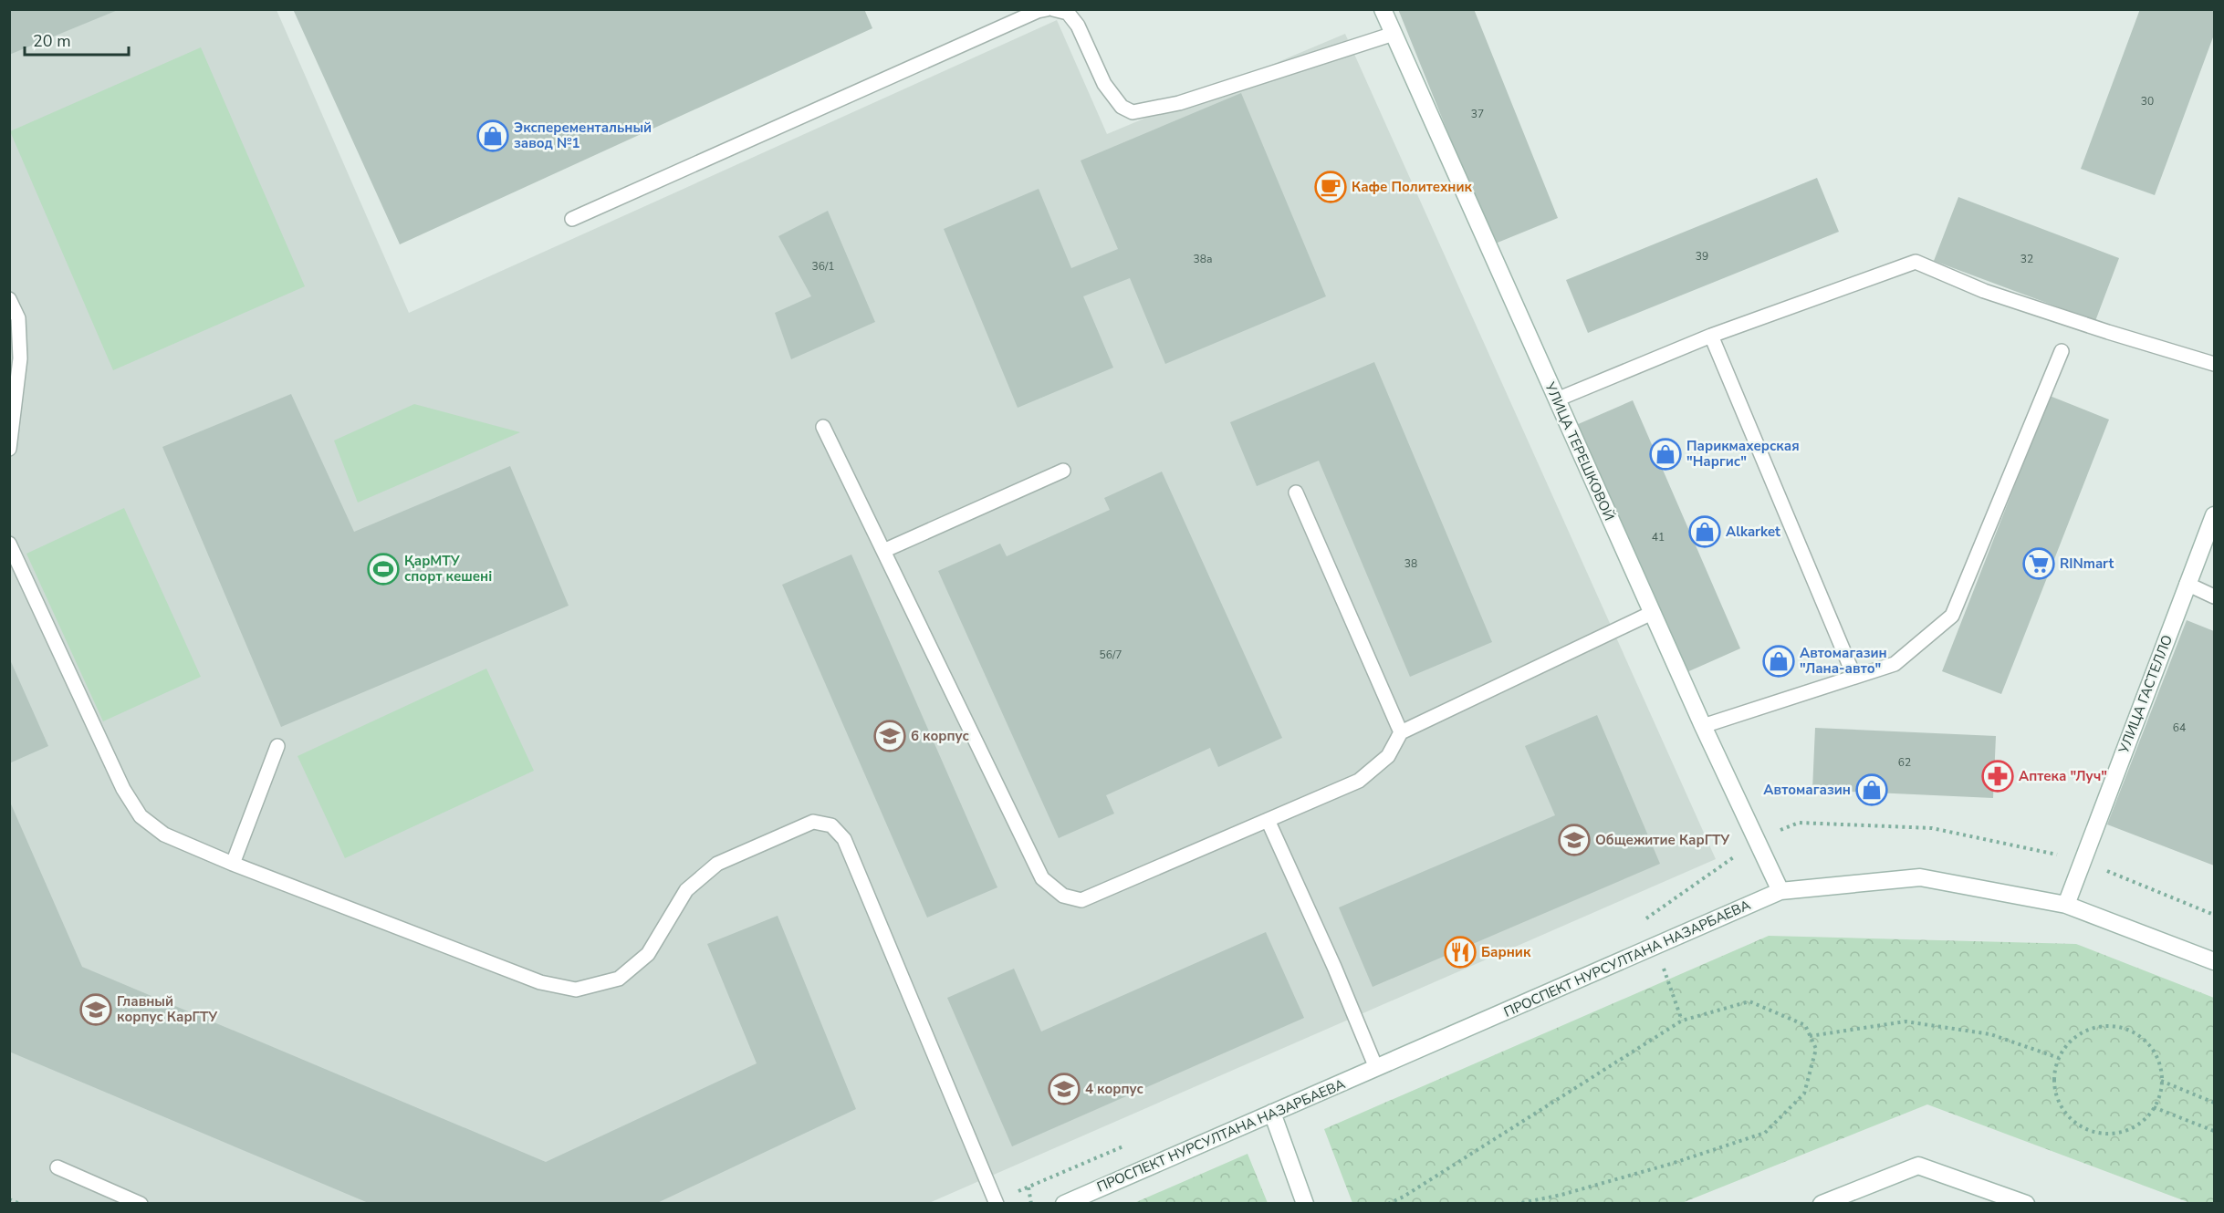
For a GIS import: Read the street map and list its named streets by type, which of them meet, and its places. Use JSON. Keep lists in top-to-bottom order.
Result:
{
  "streets": {
    "main road": ["УЛИЦА ТЕРЕШКОВОЙ", "УЛИЦА ГАСТЕЛЛО", "ПРОСПЕКТ НУРСУЛТАНА НАЗАРБАЕВА"]
  },
  "crossings": [
    ["УЛИЦА ТЕРЕШКОВОЙ", "ПРОСПЕКТ НУРСУЛТАНА НАЗАРБАЕВА"],
    ["УЛИЦА ГАСТЕЛЛО", "ПРОСПЕКТ НУРСУЛТАНА НАЗАРБАЕВА"]
  ],
  "places": {
    "shop": [
      "Эксперементальный завод №1",
      "Парикмахерская \"Наргис\"",
      "Alkarket",
      "Автомагазин \"Лана-авто\"",
      "Автомагазин"
    ],
    "cafe": ["Кафе Политехник"],
    "supermarket": ["RINmart"],
    "sports": ["ҚарМТУ спорт кешені"],
    "school or university": [
      "6 корпус",
      "Общежитие КарГТУ",
      "Главный корпус КарГТУ",
      "4 корпус"
    ],
    "pharmacy": ["Аптека \"Луч\""],
    "restaurant": ["Барник"]
  },
  "house_numbers": [
    "30",
    "37",
    "39",
    "38а",
    "32",
    "36/1",
    "41",
    "38",
    "56/7",
    "64",
    "62"
  ],
  "scale_bar": "20 m"
}
